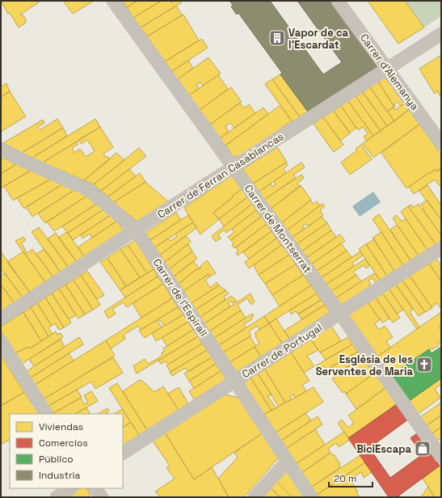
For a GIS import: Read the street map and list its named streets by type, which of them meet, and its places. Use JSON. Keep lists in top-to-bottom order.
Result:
{
  "streets": {
    "street": [
      "Carrer d'Alemanya",
      "Carrer de Ferran Casablancas",
      "Carrer de Montserrat",
      "Carrer de l'Espirall",
      "Carrer de Portugal"
    ]
  },
  "crossings": [
    ["Carrer d'Alemanya", "Carrer de Ferran Casablancas"],
    ["Carrer de Ferran Casablancas", "Carrer de Montserrat"],
    ["Carrer de Ferran Casablancas", "Carrer de l'Espirall"],
    ["Carrer de Montserrat", "Carrer de Portugal"],
    ["Carrer de l'Espirall", "Carrer de Portugal"]
  ],
  "places": {
    "building": ["Vapor de ca l'Escardat"],
    "church": ["Església de les Serventes de Maria"],
    "shop": ["BiciEscapa"]
  },
  "legend": [
    "Viviendas",
    "Comercios",
    "Público",
    "Industria"
  ],
  "scale_bar": "20 m"
}
